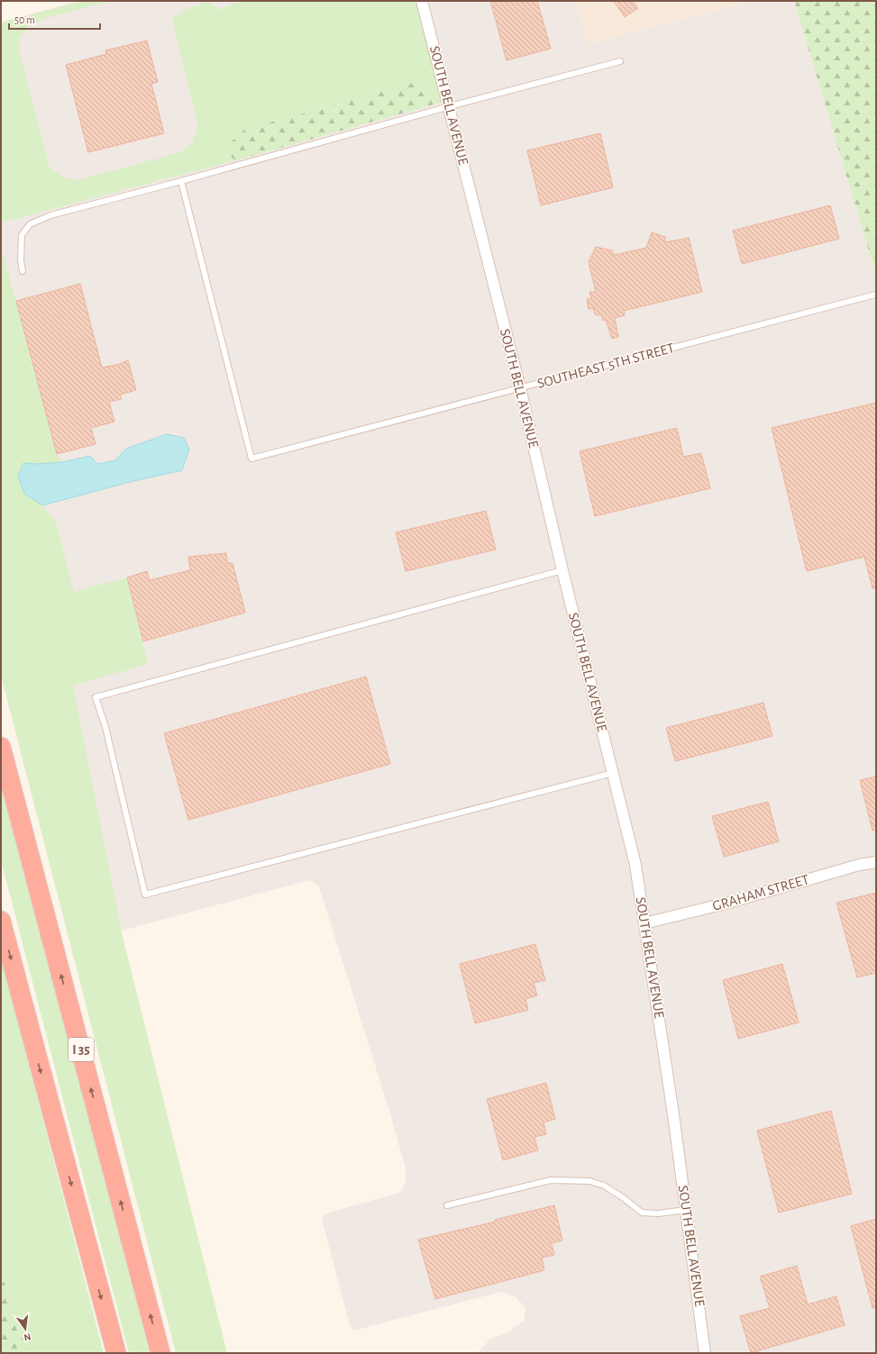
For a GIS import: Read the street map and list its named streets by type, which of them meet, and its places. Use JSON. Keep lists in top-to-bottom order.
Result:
{
  "streets": {
    "highway": ["I 35"],
    "street": ["SOUTH BELL AVENUE", "GRAHAM STREET"],
    "lane": ["SOUTHEAST 5TH STREET"]
  },
  "crossings": [
    ["SOUTH BELL AVENUE", "SOUTHEAST 5TH STREET"],
    ["SOUTH BELL AVENUE", "GRAHAM STREET"]
  ],
  "scale_bar": "50 m",
  "north": "bottom"
}
